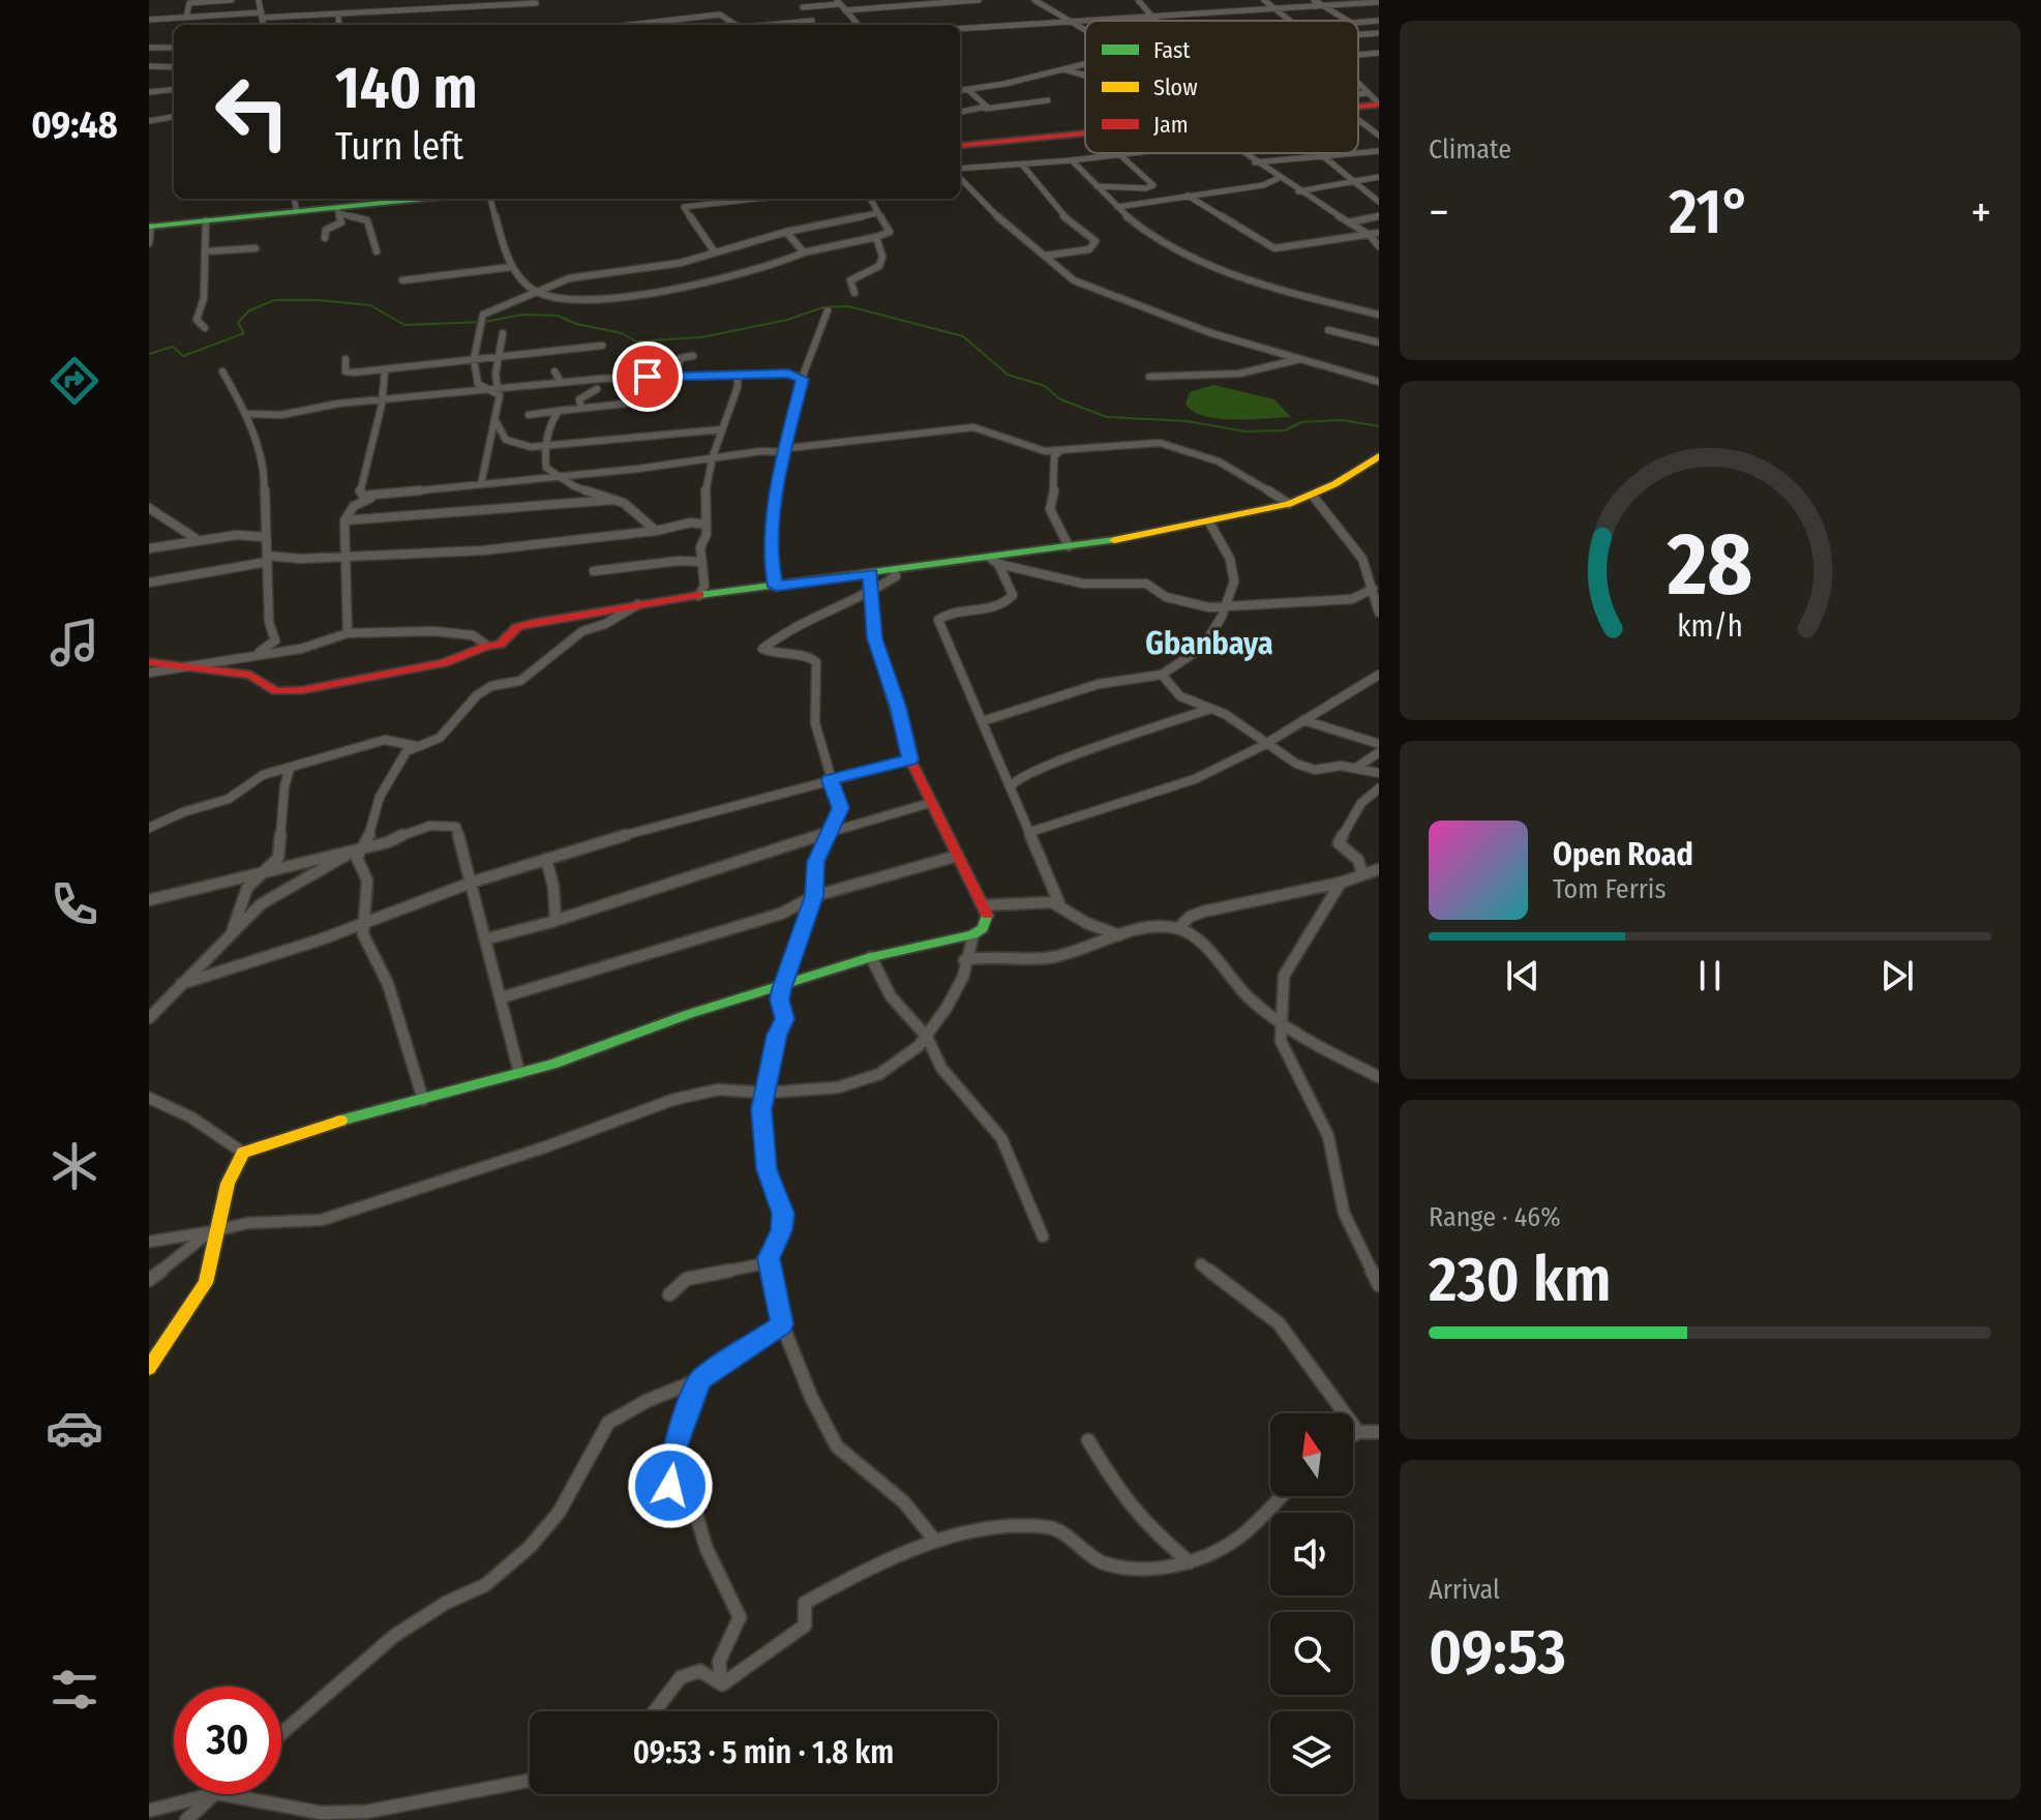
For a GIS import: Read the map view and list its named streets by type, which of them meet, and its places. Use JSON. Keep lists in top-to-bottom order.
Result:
{
  "districts": ["Gbanbaya"],
  "legend": ["Fast", "Slow", "Jam"],
  "north": "top",
  "page": {
    "tabs": "09:48",
    "tile": [
      "Climate",
      ["Range · 46%", "230 km"],
      ["Arrival", "09:53"]
    ],
    "turn": ["140 m", "Turn left"],
    "heat": ["−", "21°", "+"],
    "song": ["Open Road", "Tom Ferris"],
    "limit": "30",
    "trip": "09:53 · 5 min · 1.8 km",
    "gauge": ["28", "km/h"]
  }
}
